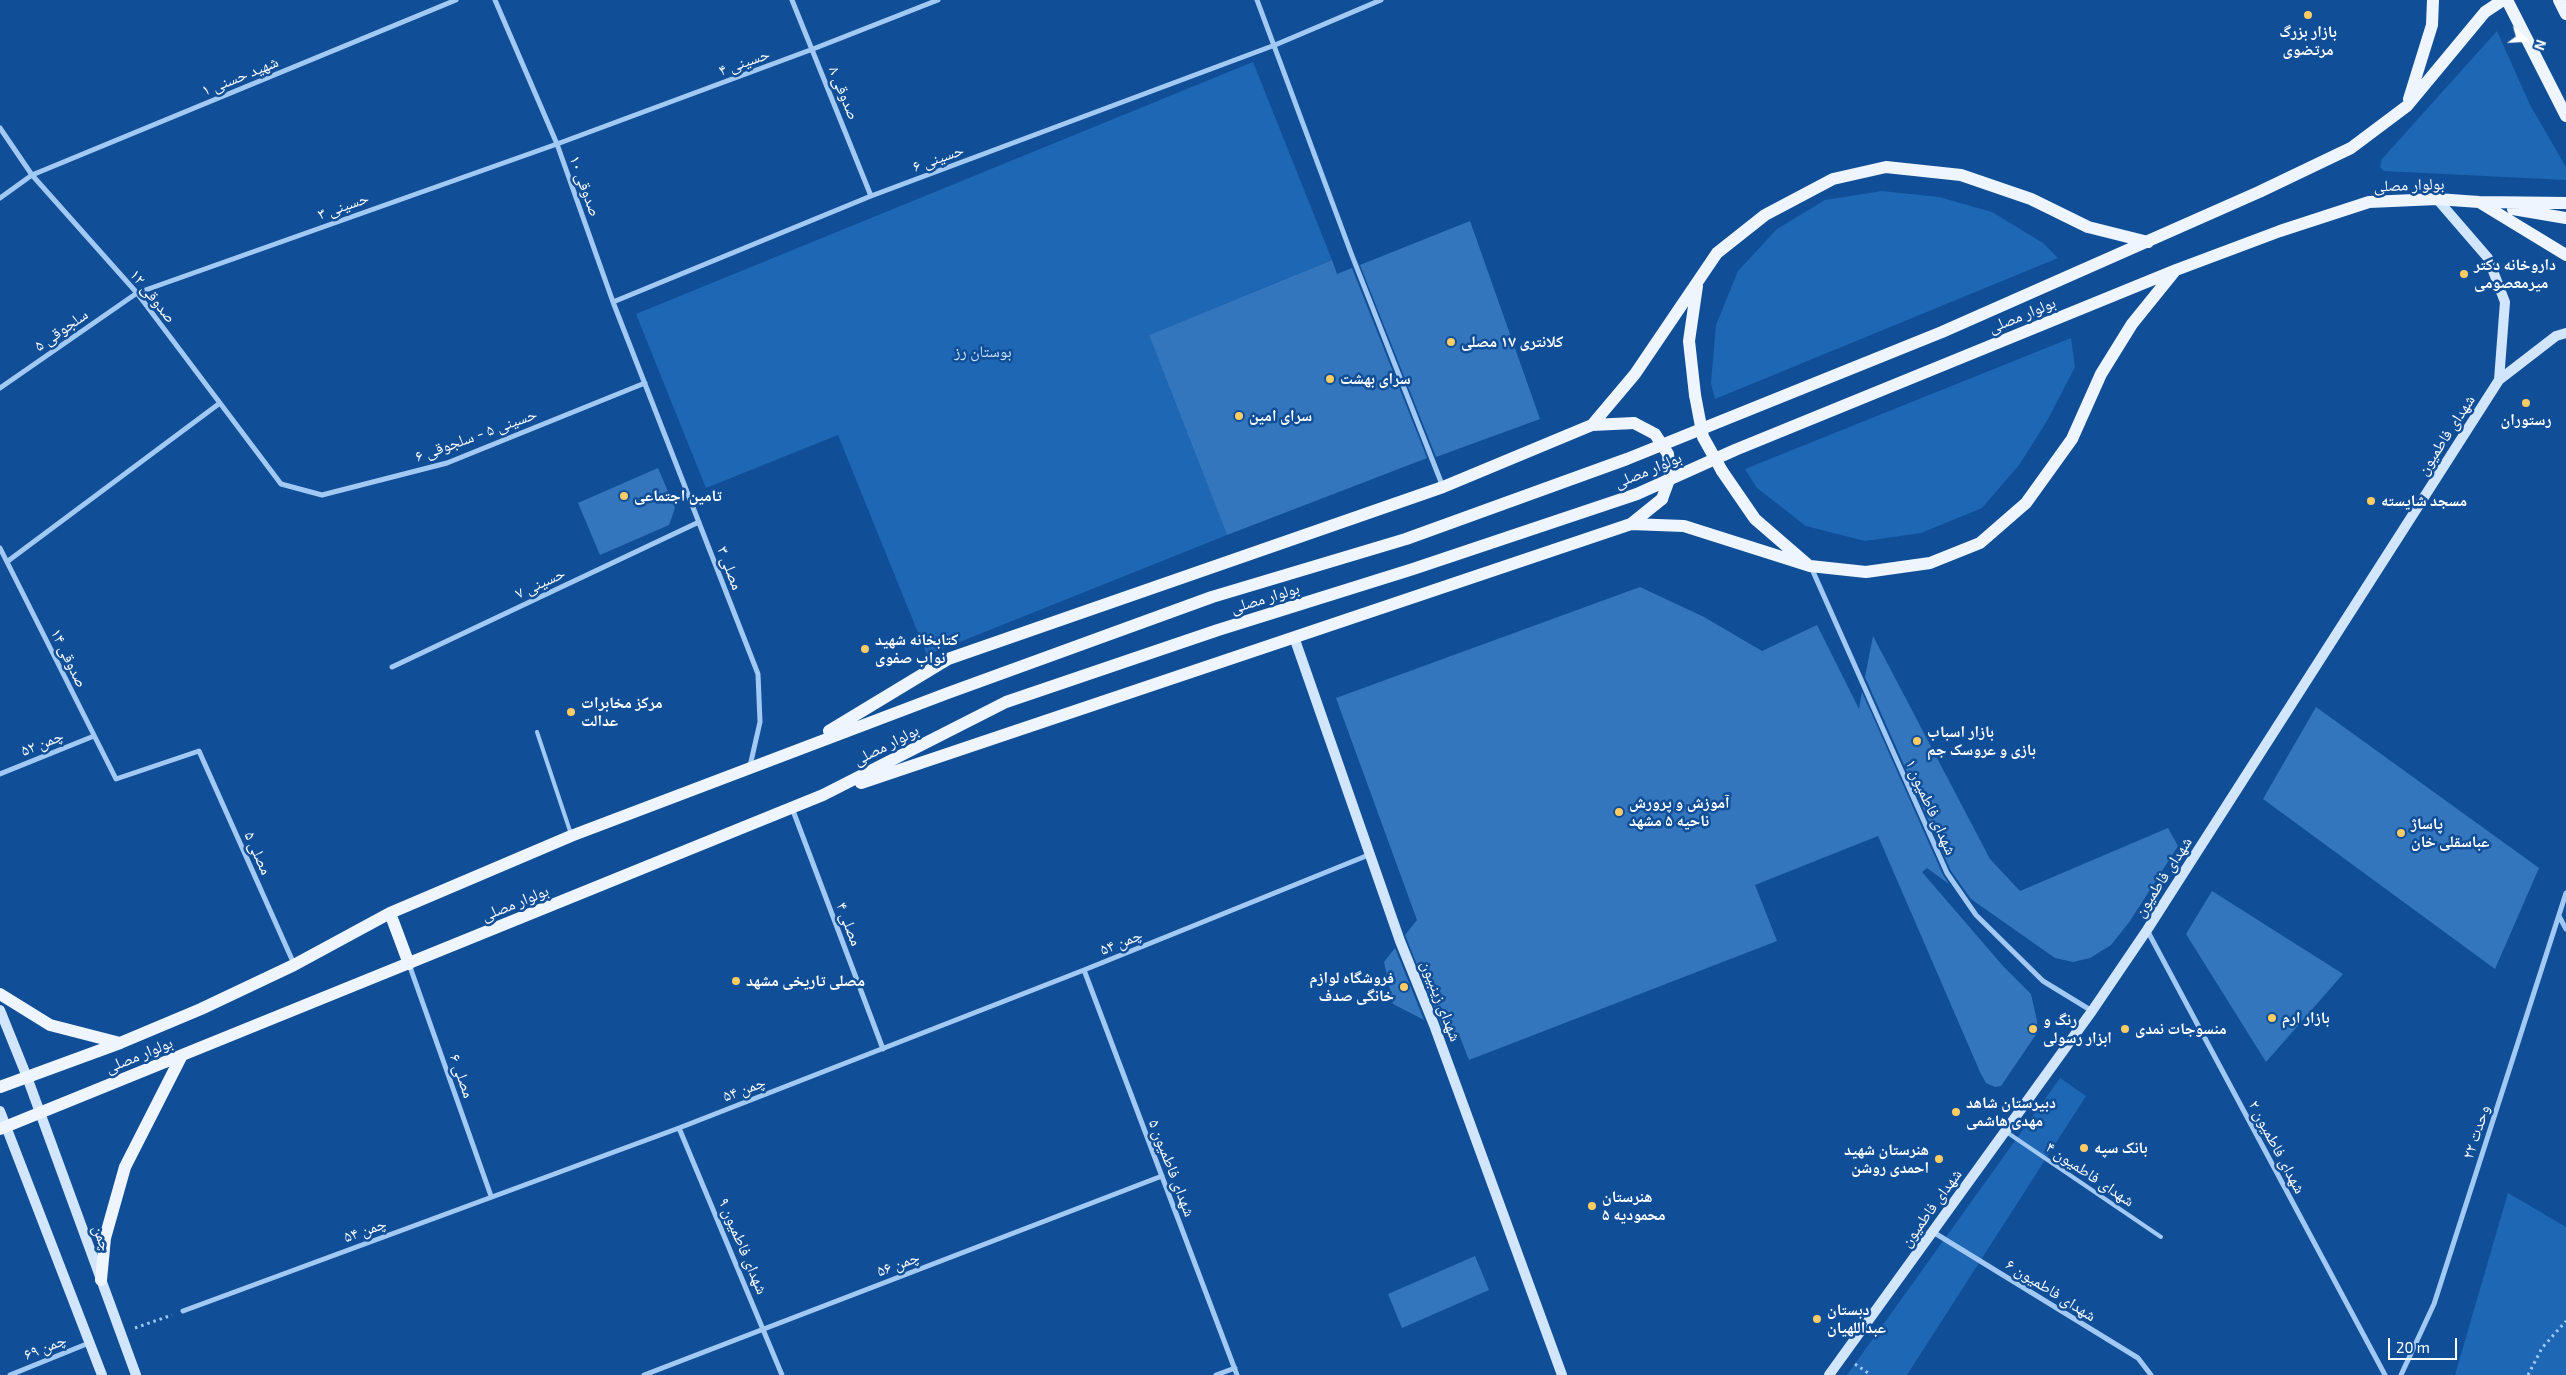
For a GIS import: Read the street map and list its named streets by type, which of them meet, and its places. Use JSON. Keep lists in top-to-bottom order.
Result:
{
  "streets": {
    "main road": ["بولوار مصلی"],
    "street": [
      "حسینی ۴",
      "شهید حسنی ۱",
      "صدوقی ۸",
      "حسینی ۶",
      "صدوقی ۱۰",
      "حسینی ۳",
      "صدوقی ۱۲",
      "سلجوقی ۵",
      "حسینی ۵ - سلجوقی ۶",
      "شهدای فاطمیون",
      "مصلی ۳",
      "حسینی ۷",
      "صدوقی ۱۴",
      "چمن ۵۲",
      "شهدای فاطمیون ۱",
      "مصلی ۵",
      "مصلی ۴",
      "چمن ۵۴",
      "شهدای زینبیون",
      "مصلی ۶",
      "وحدت ۲۲",
      "شهدای فاطمیون ۲",
      "شهدای فاطمیون ۵",
      "چمن",
      "شهدای فاطمیون ۹",
      "چمن ۵۶",
      "شهدای فاطمیون ۶",
      "چمن ۶۹"
    ],
    "lane": ["شهدای فاطمیون ۴"]
  },
  "crossings": [
    ["حسینی ۴", "صدوقی ۸"],
    ["حسینی ۴", "صدوقی ۱۰"],
    ["حسینی ۴", "حسینی ۳"],
    ["شهید حسنی ۱", "صدوقی ۱۲"],
    ["صدوقی ۸", "حسینی ۶"],
    ["حسینی ۶", "صدوقی ۱۰"],
    ["بولوار مصلی", "شهدای فاطمیون"],
    ["بولوار مصلی", "مصلی ۳"],
    ["بولوار مصلی", "مصلی ۵"],
    ["بولوار مصلی", "مصلی ۴"],
    ["بولوار مصلی", "مصلی ۶"],
    ["بولوار مصلی", "چمن"],
    ["صدوقی ۱۰", "حسینی ۳"],
    ["صدوقی ۱۰", "حسینی ۵ - سلجوقی ۶"],
    ["صدوقی ۱۰", "مصلی ۳"],
    ["حسینی ۳", "صدوقی ۱۲"],
    ["حسینی ۳", "سلجوقی ۵"],
    ["صدوقی ۱۲", "سلجوقی ۵"],
    ["صدوقی ۱۲", "حسینی ۵ - سلجوقی ۶"],
    ["حسینی ۵ - سلجوقی ۶", "مصلی ۳"],
    ["شهدای فاطمیون", "شهدای فاطمیون ۱"],
    ["شهدای فاطمیون", "شهدای فاطمیون ۲"],
    ["شهدای فاطمیون", "شهدای فاطمیون ۴"],
    ["شهدای فاطمیون", "شهدای فاطمیون ۶"],
    ["مصلی ۳", "حسینی ۷"],
    ["صدوقی ۱۴", "چمن ۵۲"],
    ["صدوقی ۱۴", "مصلی ۵"],
    ["مصلی ۴", "چمن ۵۴"],
    ["چمن ۵۴", "شهدای زینبیون"],
    ["چمن ۵۴", "مصلی ۶"],
    ["چمن ۵۴", "شهدای فاطمیون ۵"],
    ["چمن ۵۴", "شهدای فاطمیون ۹"],
    ["شهدای فاطمیون ۵", "چمن ۵۶"],
    ["شهدای فاطمیون ۹", "چمن ۵۶"]
  ],
  "parks": ["بوستان رز"],
  "places": [
    "بازار بزرگ مرتضوی",
    "داروخانه دکتر میرمعصومی",
    "کلانتری ۱۷ مصلی",
    "سرای بهشت",
    "رستوران",
    "سرای امین",
    "تامین اجتماعی",
    "مسجد شایسته",
    "کتابخانه شهید نواب صفوی",
    "مرکز مخابرات عدالت",
    "بازار اسباب بازی و عروسک جم",
    "آموزش و پرورش ناحیه ۵ مشهد",
    "پاساژ عباسقلی خان",
    "مصلی تاریخی مشهد",
    "فروشگاه لوازم خانگی صدف",
    "بازار ارم",
    "رنگ و ابزار رسولی",
    "منسوجات نمدی",
    "دبیرستان شاهد مهدی هاشمی",
    "بانک سپه",
    "هنرستان شهید احمدی روشن",
    "هنرستان محمودیه ۵",
    "دبستان عبداللهیان"
  ],
  "scale_bar": "20 m",
  "north": "right"
}
